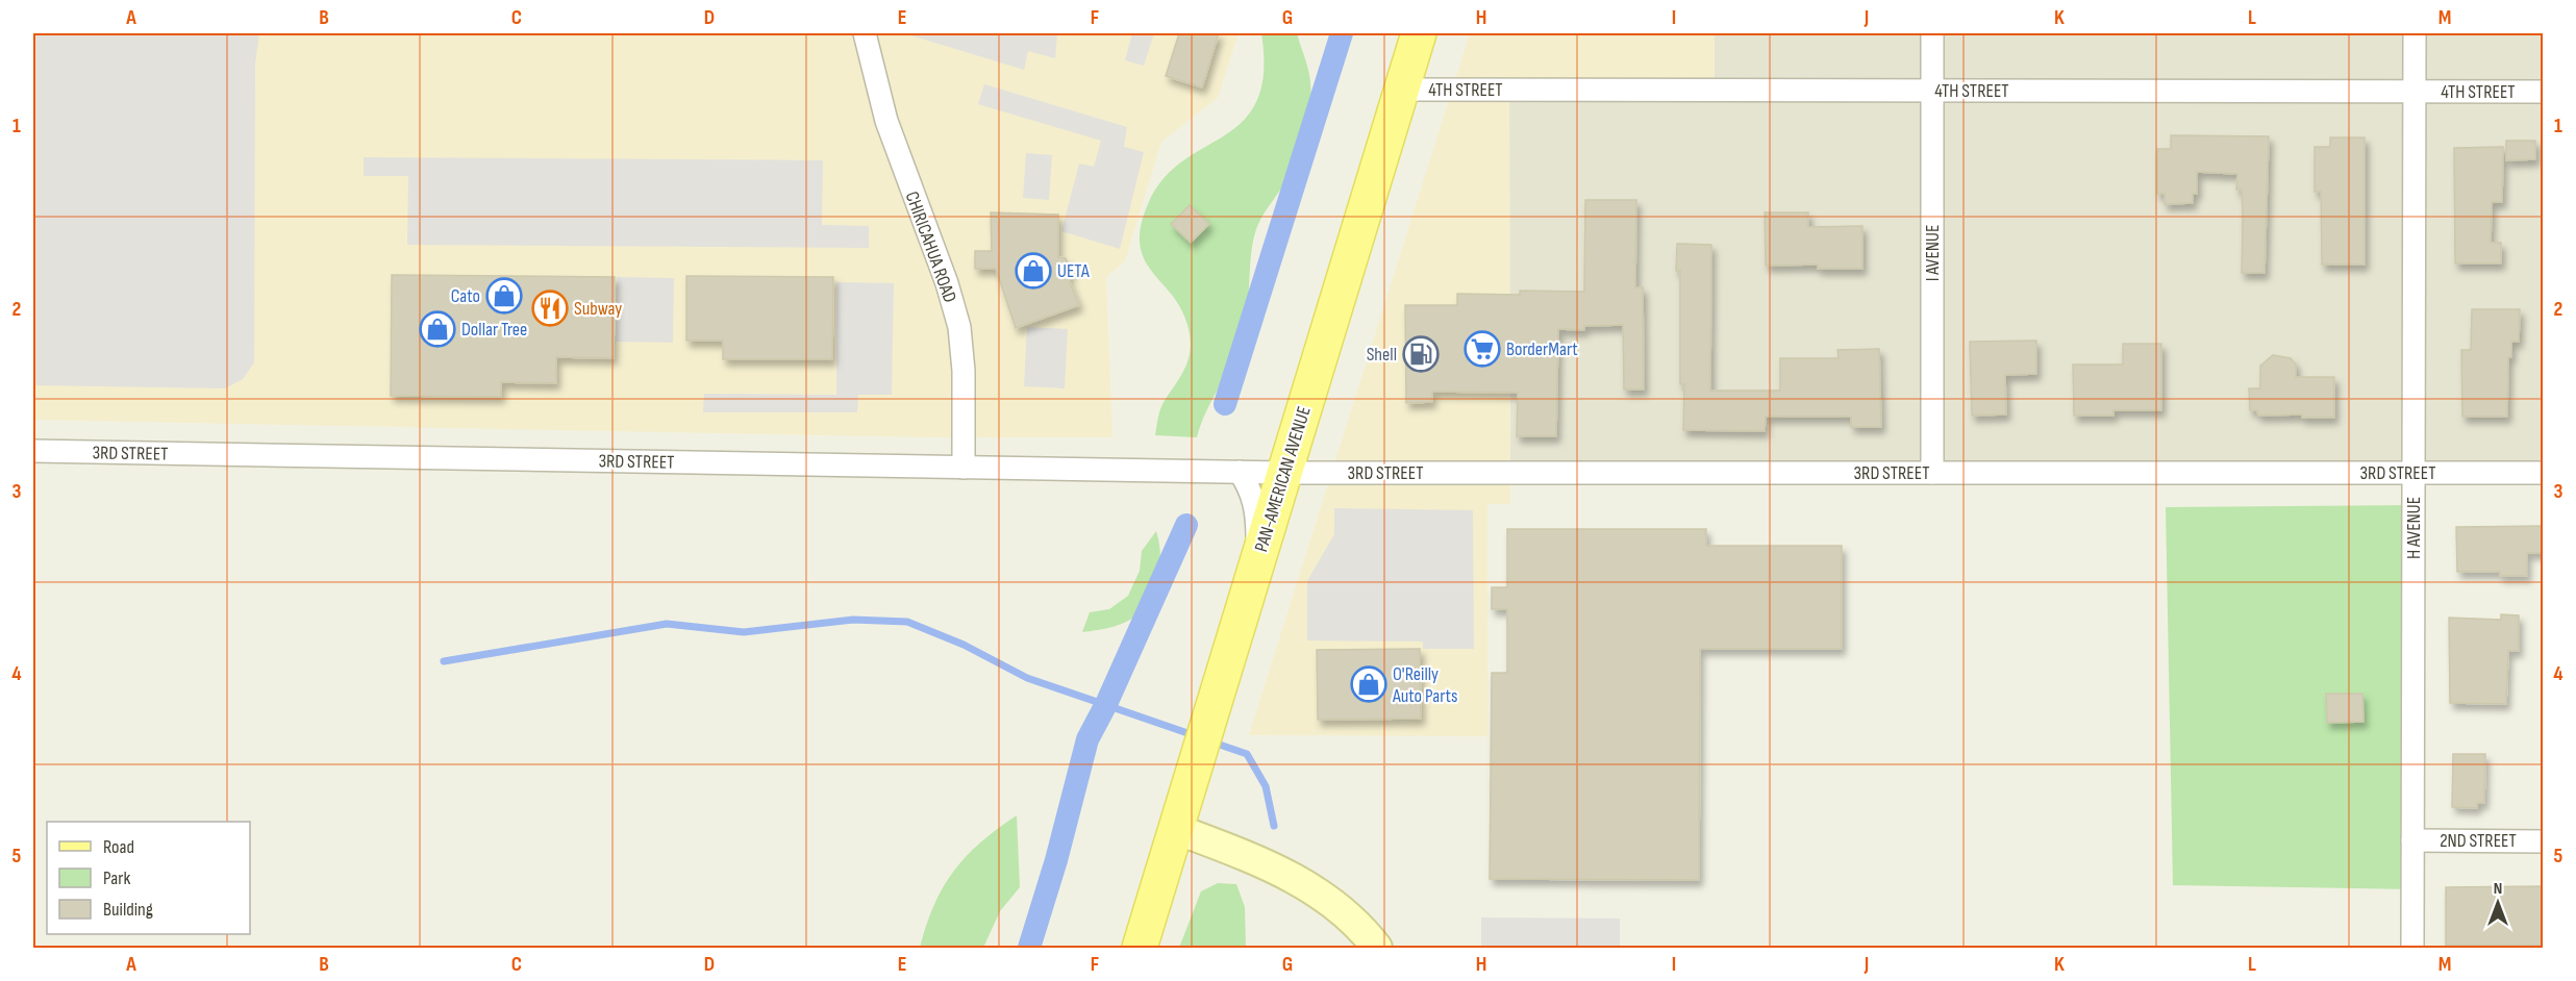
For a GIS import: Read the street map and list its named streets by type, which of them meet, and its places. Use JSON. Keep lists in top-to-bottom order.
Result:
{
  "streets": {
    "main road": ["PAN-AMERICAN AVENUE"],
    "street": [
      "4TH STREET",
      "CHIRICAHUA ROAD",
      "I AVENUE",
      "3RD STREET",
      "H AVENUE",
      "2ND STREET"
    ]
  },
  "crossings": [
    ["4TH STREET", "I AVENUE"],
    ["4TH STREET", "PAN-AMERICAN AVENUE"],
    ["4TH STREET", "H AVENUE"],
    ["CHIRICAHUA ROAD", "3RD STREET"],
    ["I AVENUE", "3RD STREET"],
    ["3RD STREET", "PAN-AMERICAN AVENUE"],
    ["3RD STREET", "H AVENUE"],
    ["H AVENUE", "2ND STREET"]
  ],
  "places": {
    "shop": [
      "UETA",
      "Cato",
      "Dollar Tree",
      "O'Reilly Auto Parts"
    ],
    "restaurant": ["Subway"],
    "supermarket": ["BorderMart"],
    "fuel station": ["Shell"]
  },
  "legend": ["Road", "Park", "Building"],
  "north": "top",
  "grid": {
    "columns": [
      "A",
      "B",
      "C",
      "D",
      "E",
      "F",
      "G",
      "H",
      "I",
      "J",
      "K",
      "L",
      "M"
    ],
    "rows": [
      "1",
      "2",
      "3",
      "4",
      "5"
    ]
  }
}
